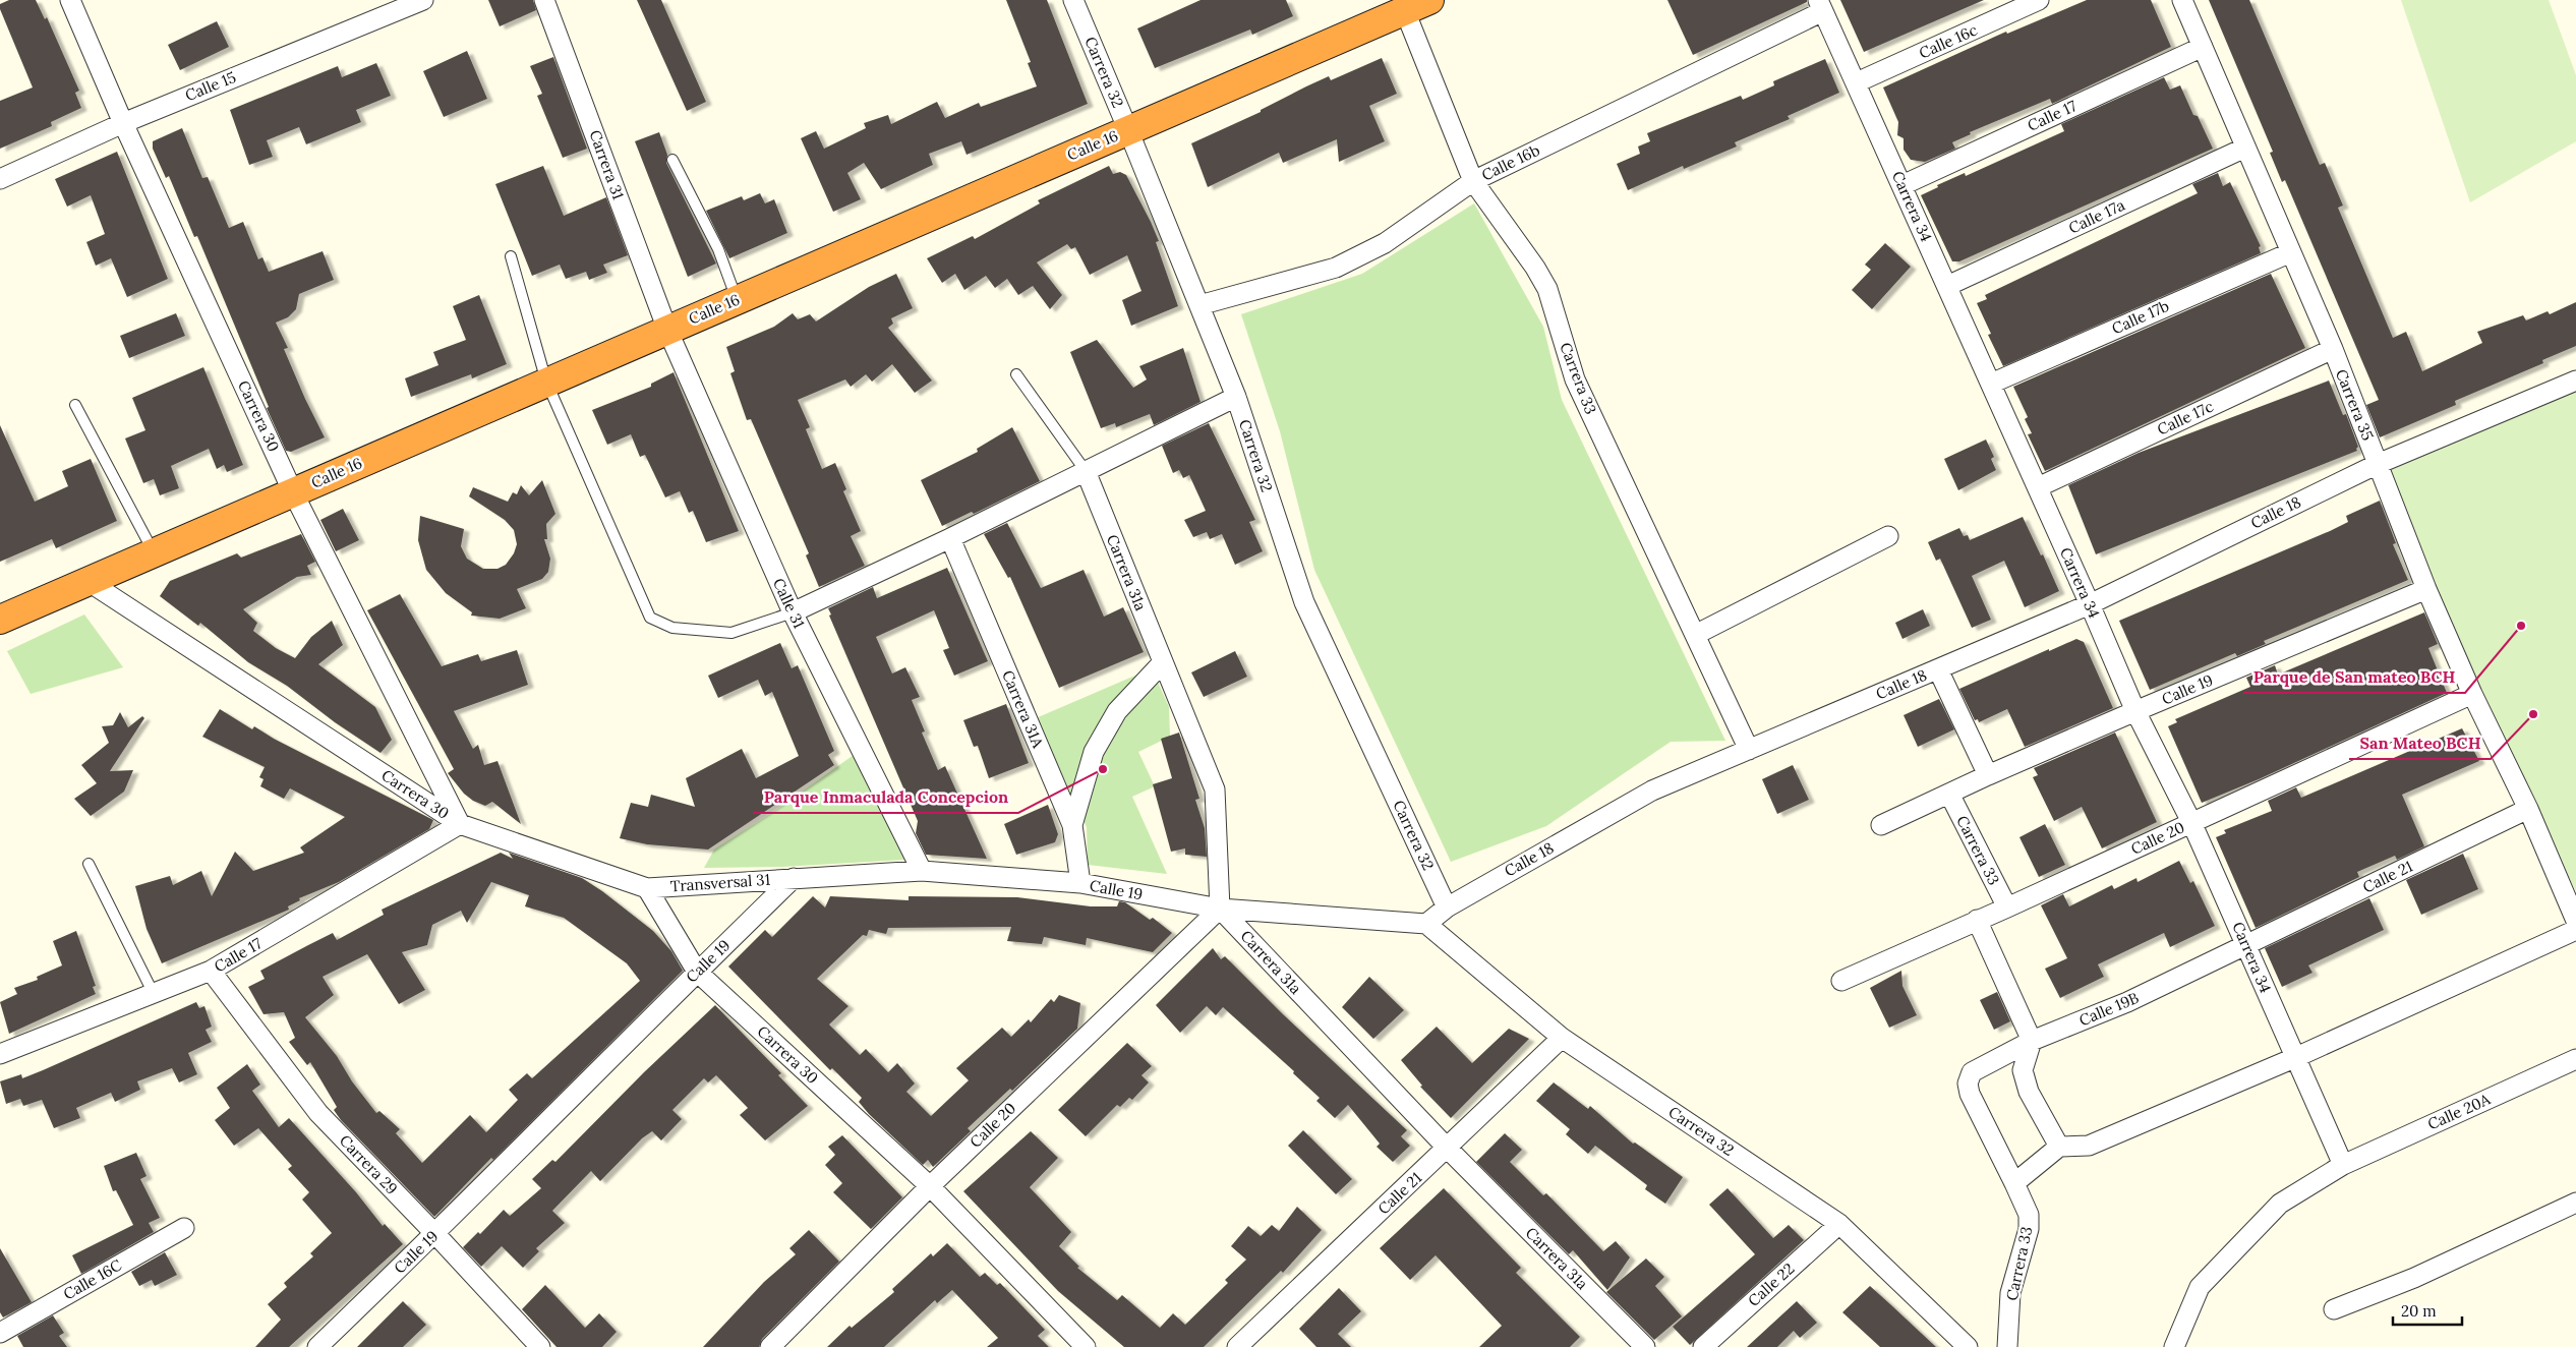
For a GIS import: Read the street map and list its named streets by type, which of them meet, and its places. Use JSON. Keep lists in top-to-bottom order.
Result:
{
  "streets": {
    "highway": ["Calle 16"],
    "street": [
      "Calle 16c",
      "Carrera 32",
      "Calle 15",
      "Calle 17",
      "Calle 16b",
      "Carrera 31",
      "Carrera 34",
      "Calle 17a",
      "Calle 17b",
      "Carrera 33",
      "Carrera 35",
      "Carrera 30",
      "Calle 17c",
      "Calle 18",
      "Carrera 31a",
      "Calle 31",
      "Calle 19",
      "Carrera 31A",
      "Calle 20",
      "Calle 21",
      "Transversal 31",
      "Calle 19B",
      "Calle 20A",
      "Carrera 29",
      "Calle 16C",
      "Calle 22"
    ]
  },
  "crossings": [
    ["Calle 16c", "Carrera 34"],
    ["Carrera 32", "Calle 16"],
    ["Carrera 32", "Calle 16b"],
    ["Carrera 32", "Calle 18"],
    ["Carrera 32", "Calle 21"],
    ["Carrera 32", "Calle 22"],
    ["Calle 15", "Carrera 30"],
    ["Calle 17", "Carrera 34"],
    ["Calle 17", "Carrera 35"],
    ["Calle 17", "Carrera 30"],
    ["Calle 17", "Carrera 29"],
    ["Calle 16", "Carrera 31"],
    ["Calle 16", "Carrera 33"],
    ["Calle 16", "Carrera 30"],
    ["Calle 16", "Calle 31"],
    ["Calle 16b", "Carrera 34"],
    ["Calle 16b", "Carrera 33"],
    ["Carrera 31", "Calle 31"],
    ["Carrera 34", "Calle 17a"],
    ["Carrera 34", "Calle 17b"],
    ["Carrera 34", "Calle 17c"],
    ["Carrera 34", "Calle 18"],
    ["Carrera 34", "Calle 19"],
    ["Carrera 34", "Calle 20"],
    ["Carrera 34", "Calle 21"],
    ["Carrera 34", "Calle 19B"],
    ["Carrera 34", "Calle 20A"],
    ["Calle 17a", "Carrera 35"],
    ["Calle 17b", "Carrera 35"],
    ["Carrera 33", "Calle 18"],
    ["Carrera 33", "Calle 19"],
    ["Carrera 33", "Calle 20"],
    ["Carrera 33", "Calle 19B"],
    ["Carrera 35", "Calle 17c"],
    ["Carrera 35", "Calle 18"],
    ["Carrera 35", "Calle 19"],
    ["Carrera 35", "Calle 20"],
    ["Carrera 35", "Calle 21"],
    ["Carrera 30", "Calle 19"],
    ["Carrera 30", "Calle 20"],
    ["Carrera 30", "Transversal 31"],
    ["Carrera 31a", "Calle 19"],
    ["Carrera 31a", "Calle 20"],
    ["Carrera 31a", "Calle 21"],
    ["Calle 31", "Calle 19"],
    ["Calle 19", "Carrera 31A"],
    ["Calle 19", "Calle 20"],
    ["Calle 19", "Transversal 31"],
    ["Calle 19", "Carrera 29"],
    ["Calle 21", "Calle 19B"]
  ],
  "places": ["Parque de San mateo BCH", "San Mateo BCH", "Parque Inmaculada Concepcion"],
  "scale_bar": "20 m"
}
